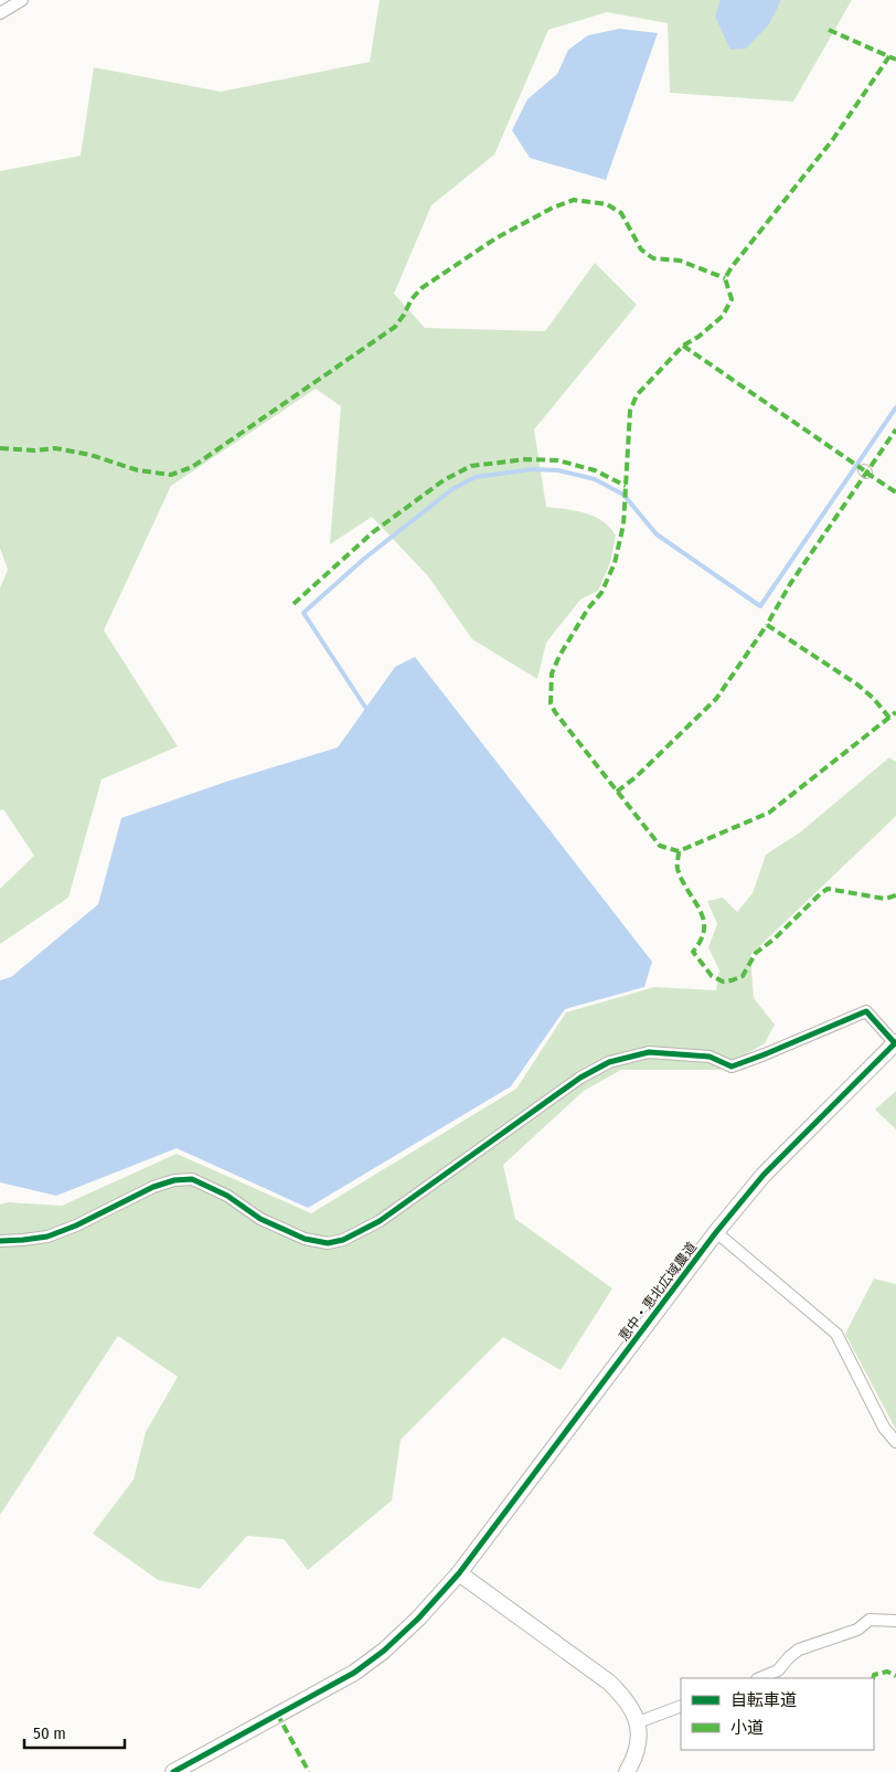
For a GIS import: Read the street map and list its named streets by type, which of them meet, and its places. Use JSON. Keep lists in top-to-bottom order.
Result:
{
  "streets": {
    "street": ["恵中・恵北広域農道"]
  },
  "legend": ["自転車道", "小道"],
  "scale_bar": "50 m"
}
